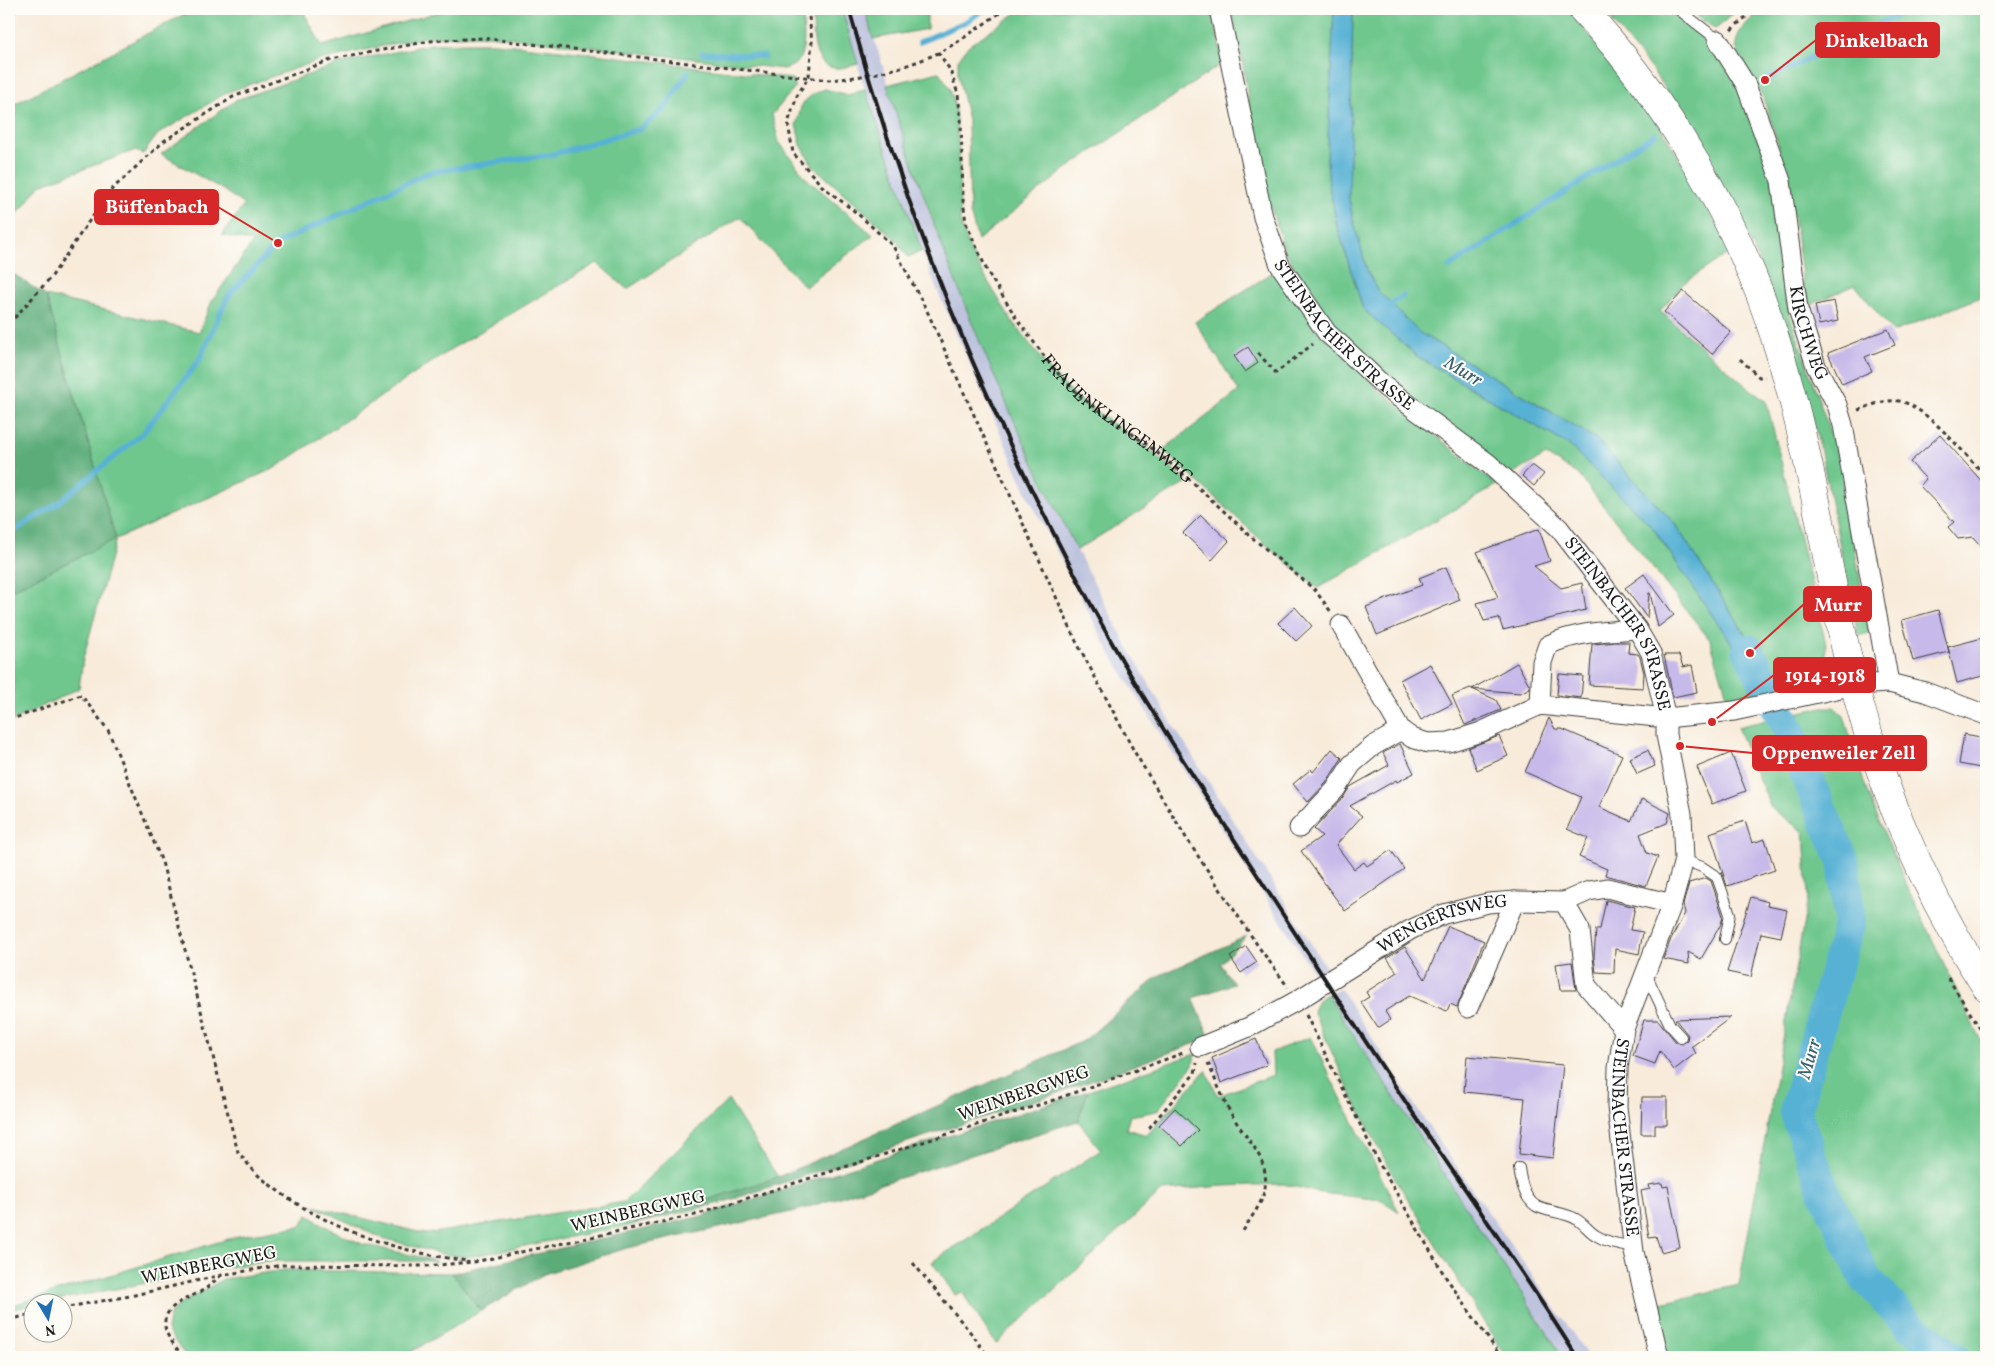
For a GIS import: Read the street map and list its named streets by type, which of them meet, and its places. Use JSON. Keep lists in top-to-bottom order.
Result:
{
  "streets": {
    "street": ["STEINBACHER STRASSE", "KIRCHWEG", "WENGERTSWEG"],
    "path": ["FRAUENKLINGENWEG", "WEINBERGWEG"]
  },
  "crossings": [
    ["WENGERTSWEG", "WEINBERGWEG"]
  ],
  "water": ["Murr"],
  "places": [
    "Dinkelbach",
    "Büffenbach",
    "Murr",
    "1914-1918",
    "Oppenweiler Zell"
  ],
  "north": "bottom"
}
